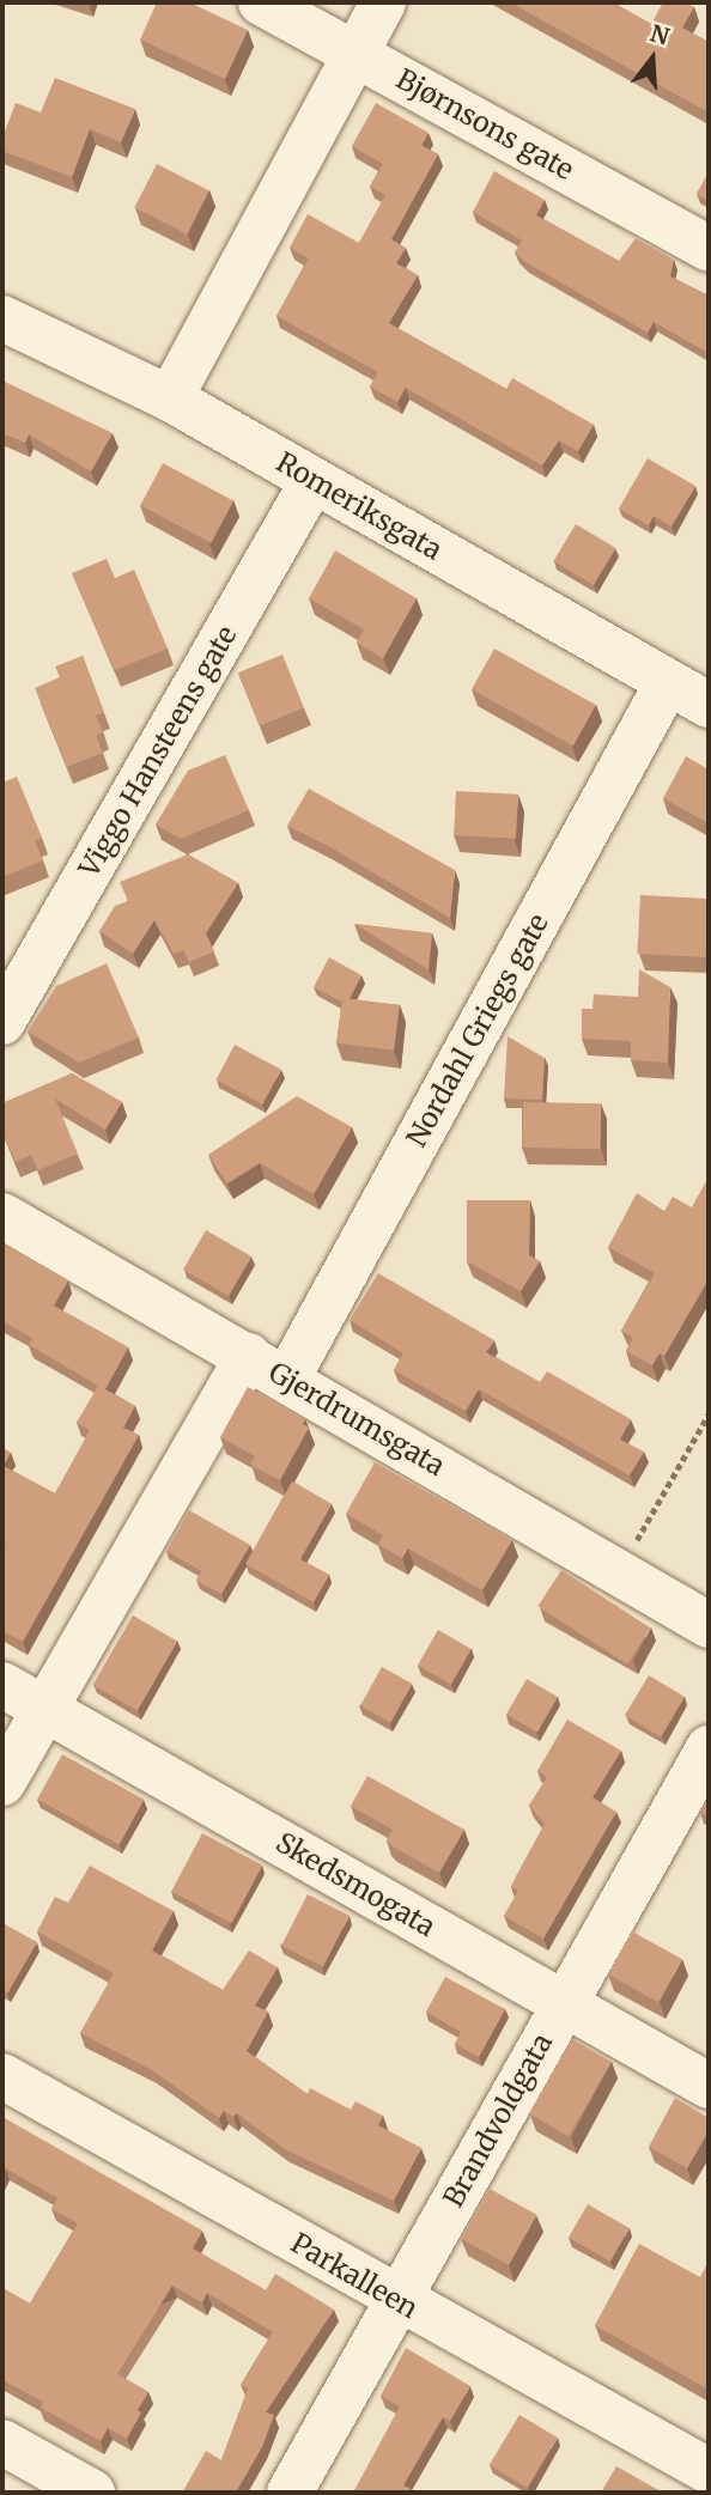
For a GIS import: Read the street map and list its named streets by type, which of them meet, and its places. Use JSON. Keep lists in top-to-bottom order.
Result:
{
  "streets": {
    "street": [
      "Bjørnsons gate",
      "Romeriksgata",
      "Viggo Hansteens gate",
      "Nordahl Griegs gate",
      "Gjerdrumsgata",
      "Skedsmogata",
      "Brandvoldgata",
      "Parkalleen"
    ]
  },
  "crossings": [
    ["Romeriksgata", "Viggo Hansteens gate"],
    ["Romeriksgata", "Nordahl Griegs gate"],
    ["Nordahl Griegs gate", "Gjerdrumsgata"],
    ["Skedsmogata", "Brandvoldgata"],
    ["Brandvoldgata", "Parkalleen"]
  ],
  "north": "top"
}
